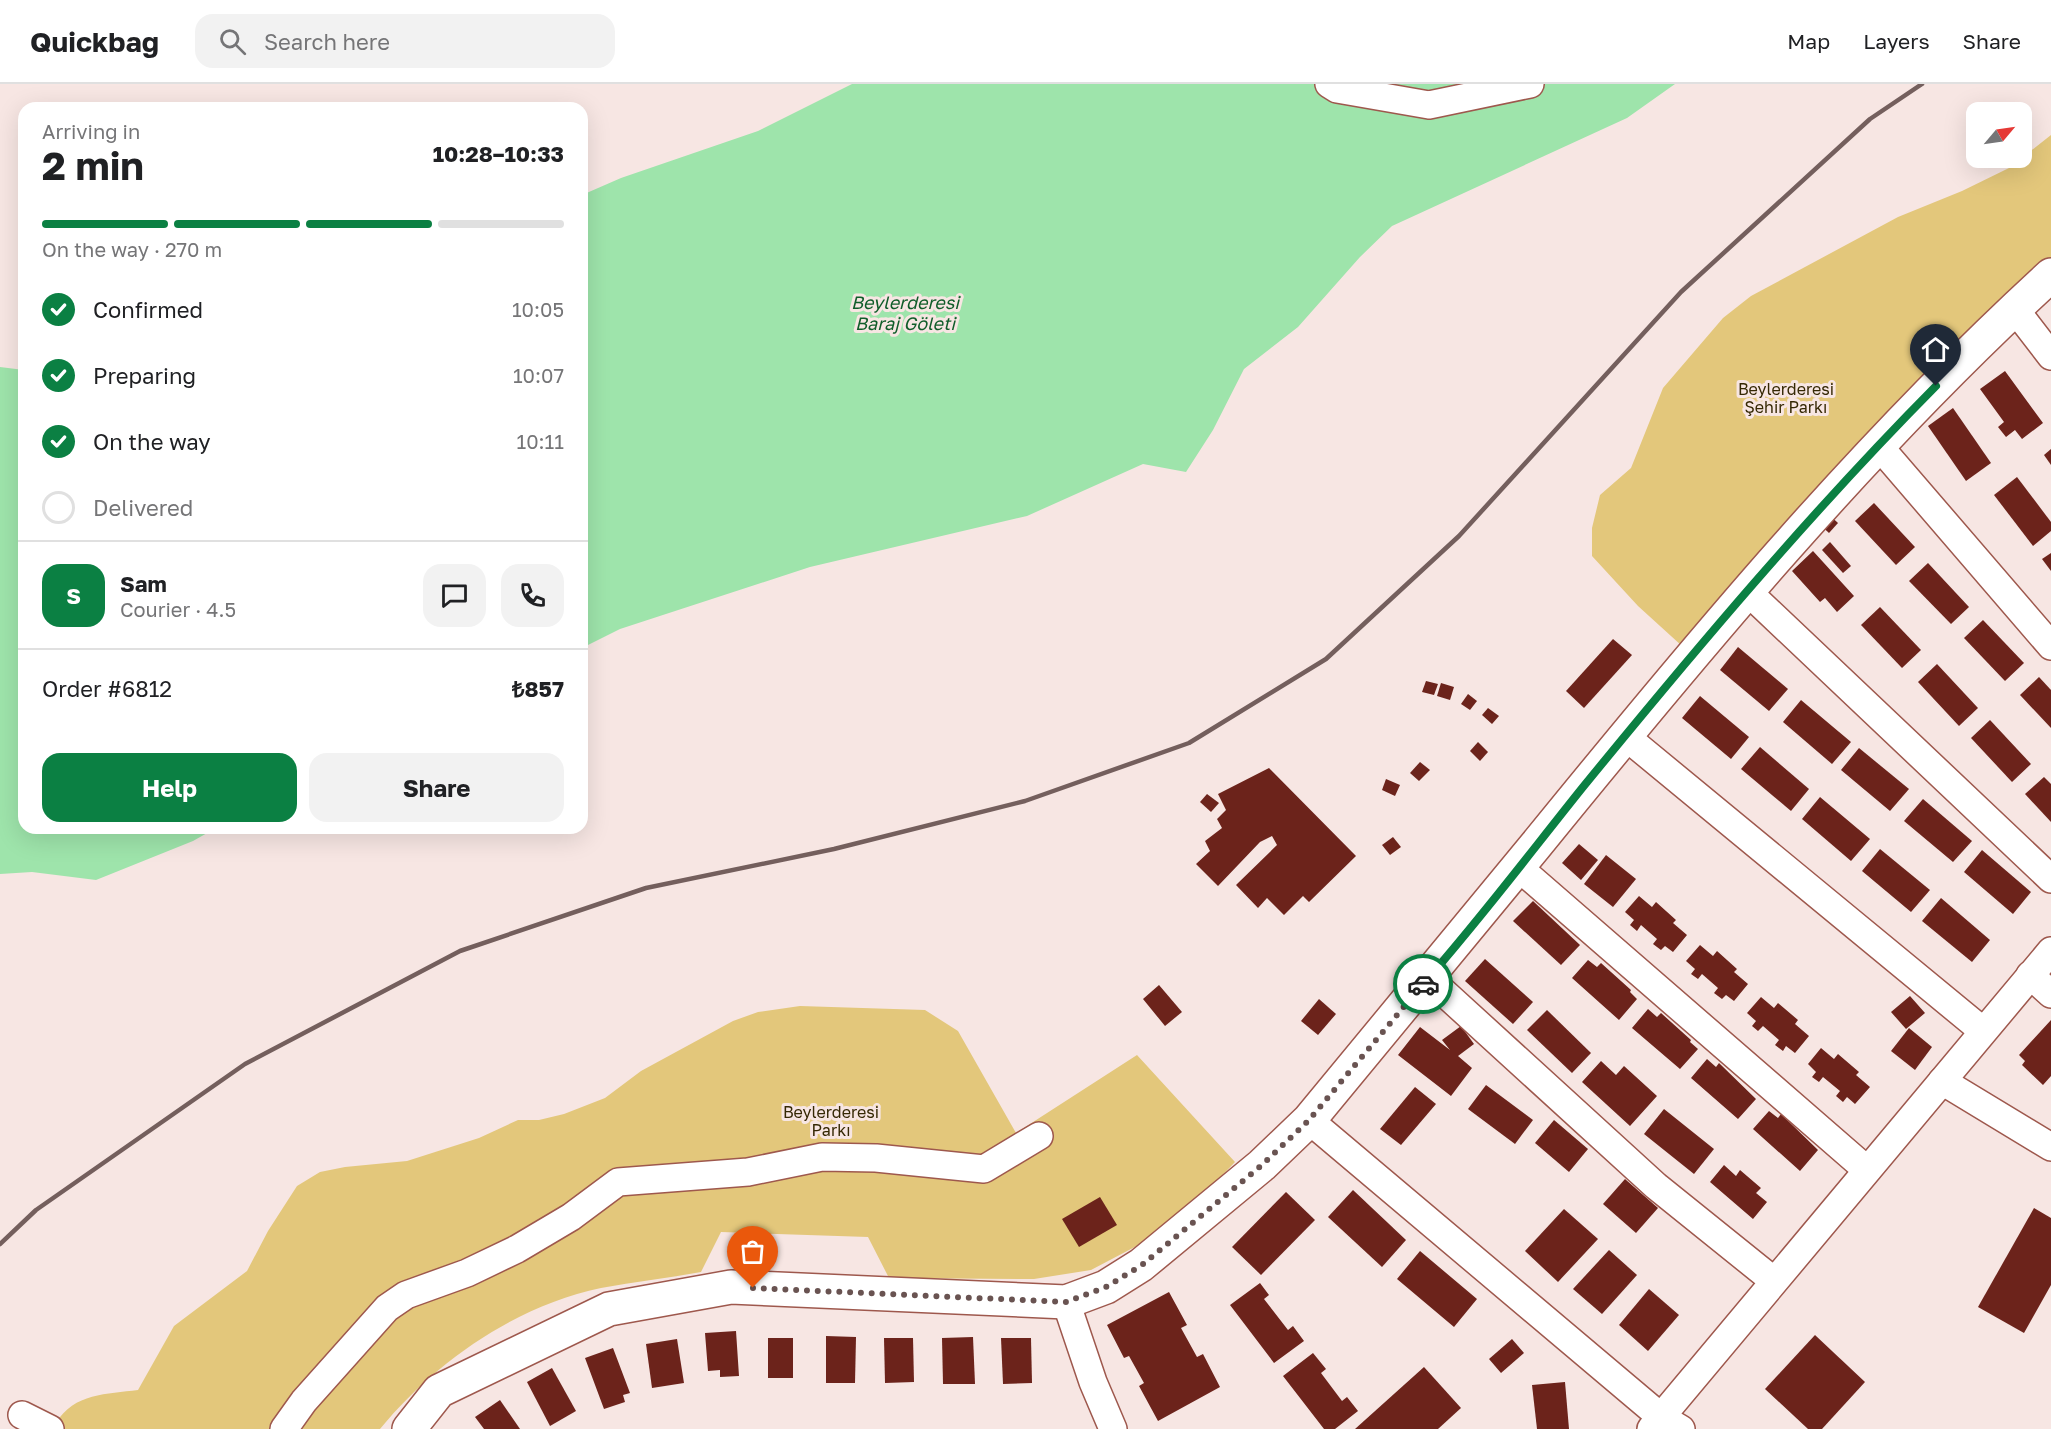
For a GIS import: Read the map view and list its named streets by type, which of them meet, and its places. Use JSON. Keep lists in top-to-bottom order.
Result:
{
  "water": ["Beylerderesi Baraj Göleti"],
  "parks": ["Beylerderesi Şehir Parkı", "Beylerderesi Parkı"],
  "north": "top right",
  "page": {
    "header": "Quickbag",
    "search": "Search here",
    "nav": ["Map", "Layers", "Share"],
    "heading": ["2 min", "Arriving in", "10:28–10:33"],
    "panel": [
      "Sam",
      "Courier · 4.5",
      "Order #6812",
      "₺857"
    ],
    "bar": "On the way · 270 m",
    "list": [
      ["Confirmed", "10:05"],
      ["Preparing", "10:07"],
      ["On the way", "10:11"],
      "Delivered"
    ],
    "round": "S",
    "buttons": ["Help", "Share"]
  }
}
